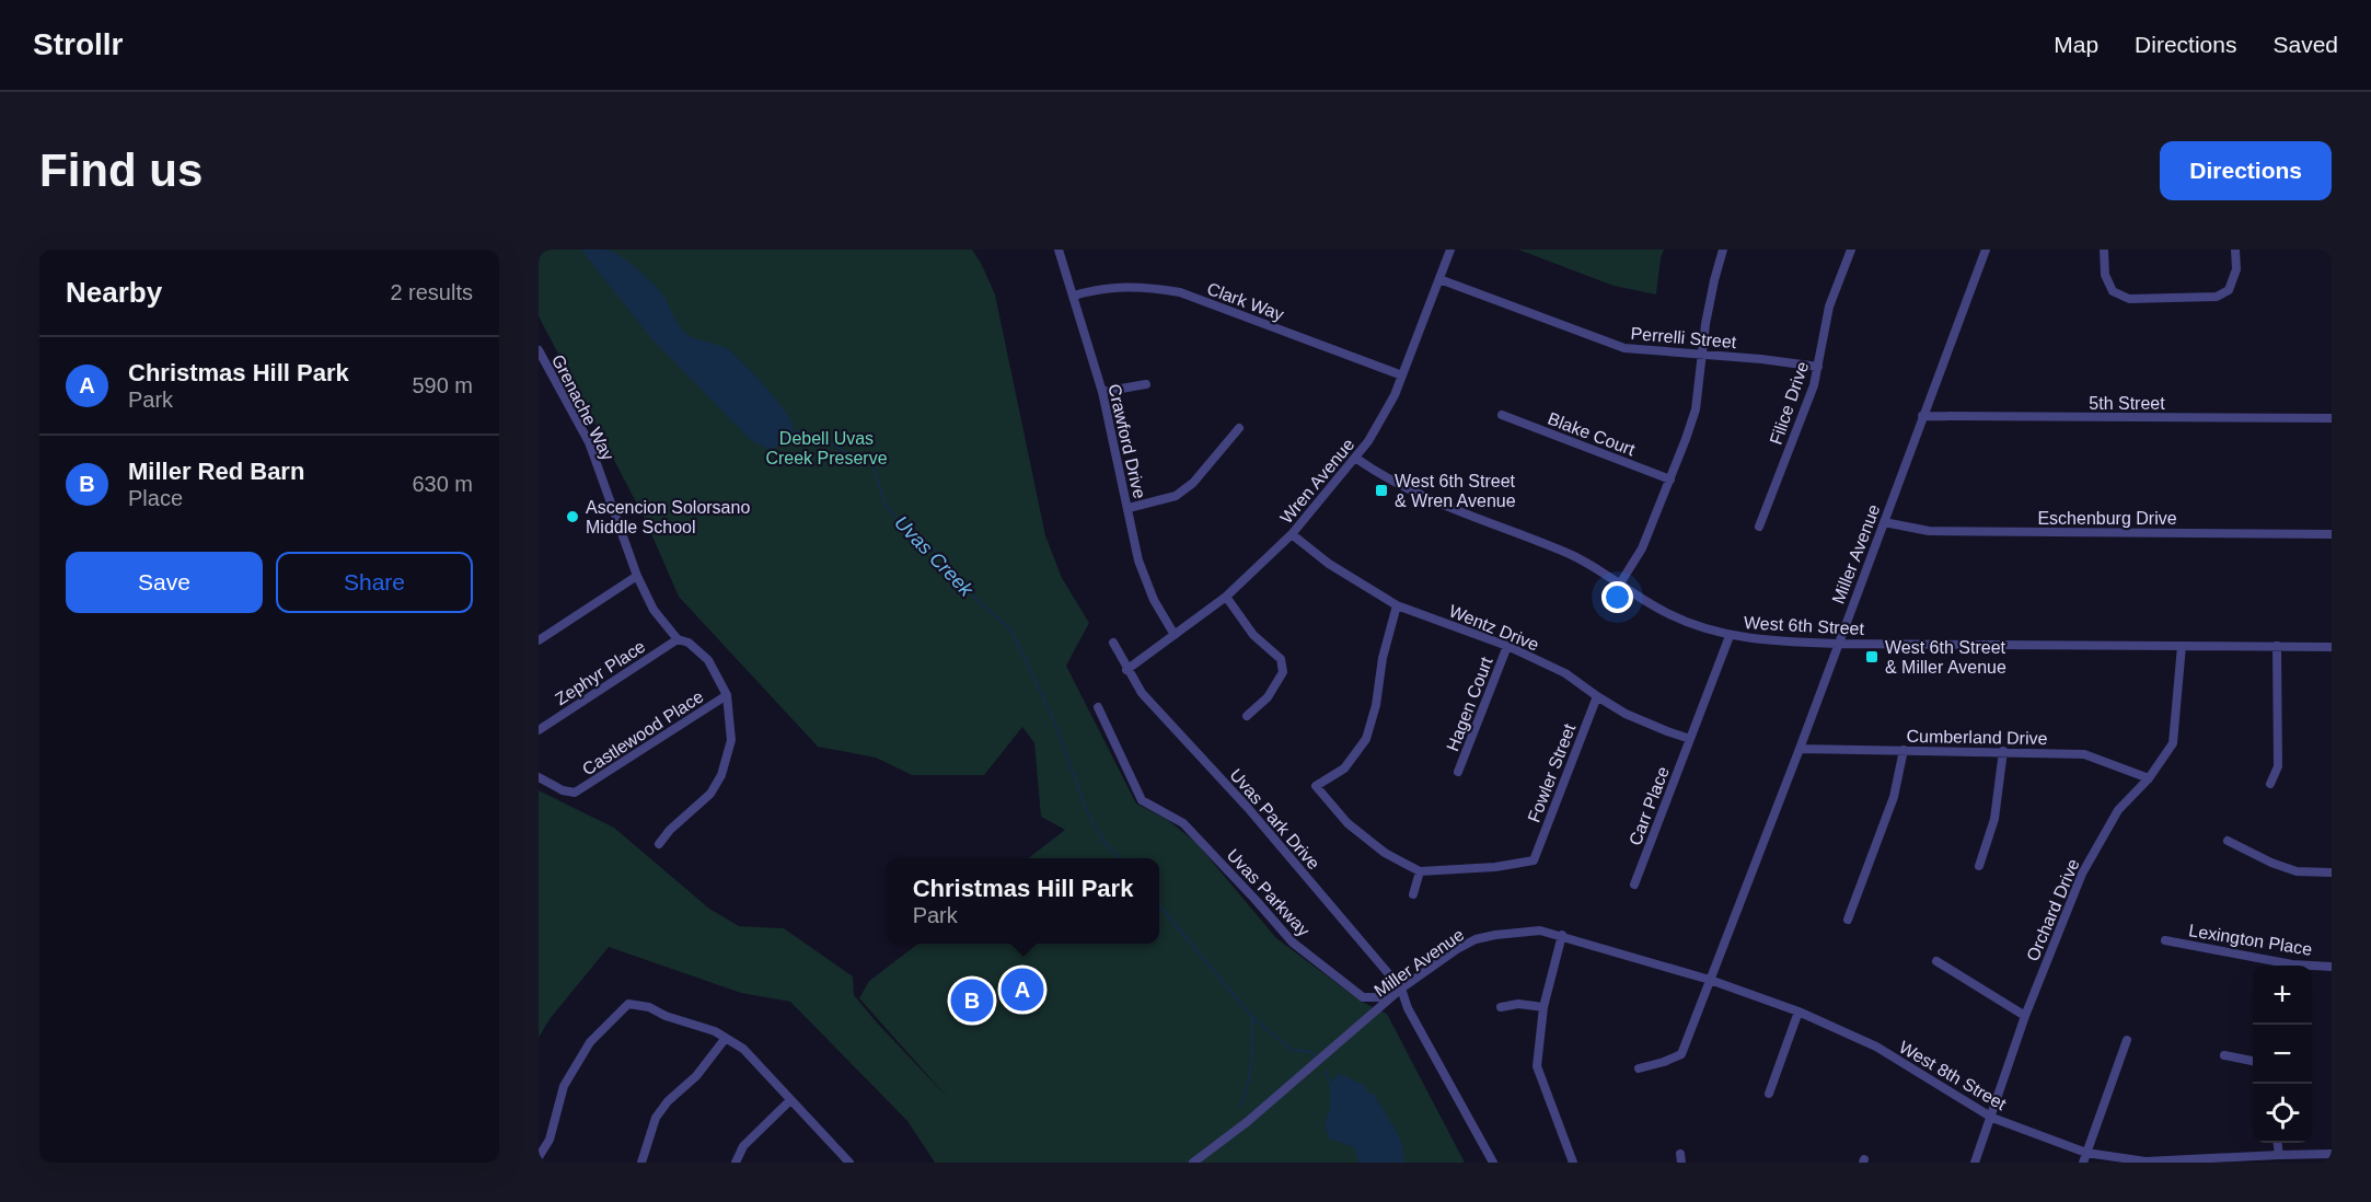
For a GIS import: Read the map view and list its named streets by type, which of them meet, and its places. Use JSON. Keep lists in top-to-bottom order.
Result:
{
  "streets": {
    "street": [
      "Clark Way",
      "Perrelli Street",
      "Filice Drive",
      "5th Street",
      "Grenache Way",
      "Blake Court",
      "Crawford Drive",
      "Wren Avenue",
      "Eschenburg Drive",
      "Miller Avenue",
      "West 6th Street",
      "Wentz Drive",
      "Zephyr Place",
      "Hagen Court",
      "Castlewood Place",
      "Cumberland Drive",
      "Fowler Street",
      "Carr Place",
      "Uvas Park Drive",
      "Uvas Parkway",
      "Orchard Drive",
      "Lexington Place",
      "West 8th Street"
    ]
  },
  "crossings": [
    ["Clark Way", "Crawford Drive"],
    ["Clark Way", "Wren Avenue"],
    ["Perrelli Street", "Filice Drive"],
    ["Perrelli Street", "Wren Avenue"],
    ["5th Street", "Miller Avenue"],
    ["Grenache Way", "Zephyr Place"],
    ["Grenache Way", "Castlewood Place"],
    ["Crawford Drive", "Wren Avenue"],
    ["Wren Avenue", "West 6th Street"],
    ["Wren Avenue", "Wentz Drive"],
    ["Wren Avenue", "Uvas Park Drive"],
    ["Eschenburg Drive", "Miller Avenue"],
    ["Miller Avenue", "West 6th Street"],
    ["Miller Avenue", "Cumberland Drive"],
    ["Miller Avenue", "Uvas Park Drive"],
    ["Miller Avenue", "Uvas Parkway"],
    ["Miller Avenue", "West 8th Street"],
    ["West 6th Street", "Carr Place"],
    ["West 6th Street", "Orchard Drive"],
    ["Wentz Drive", "Hagen Court"],
    ["Wentz Drive", "Fowler Street"],
    ["Wentz Drive", "Carr Place"],
    ["Cumberland Drive", "Orchard Drive"],
    ["Uvas Park Drive", "Uvas Parkway"],
    ["Orchard Drive", "West 8th Street"]
  ],
  "water": ["Uvas Creek"],
  "parks": ["Debell Uvas Creek Preserve"],
  "places": {
    "transit": ["West 6th Street & Wren Avenue", "West 6th Street & Miller Avenue"],
    "other": ["Ascencion Solorsano Middle School"]
  },
  "page": {
    "header": "Strollr",
    "nav": ["Map", "Directions", "Saved"],
    "buttons": [
      "Directions",
      ["Save", "Share"]
    ],
    "title": "Find us",
    "heading": ["Nearby", "2 results"],
    "list": [
      {
        "mark": "A",
        "name": "Christmas Hill Park",
        "note": "Park",
        "value": "590 m"
      },
      {
        "mark": "B",
        "name": "Miller Red Barn",
        "note": "Place",
        "value": "630 m"
      }
    ],
    "popup": ["Christmas Hill Park", "Park"],
    "map_buttons": ["+", "−"],
    "pins": ["A", "B"]
  }
}
